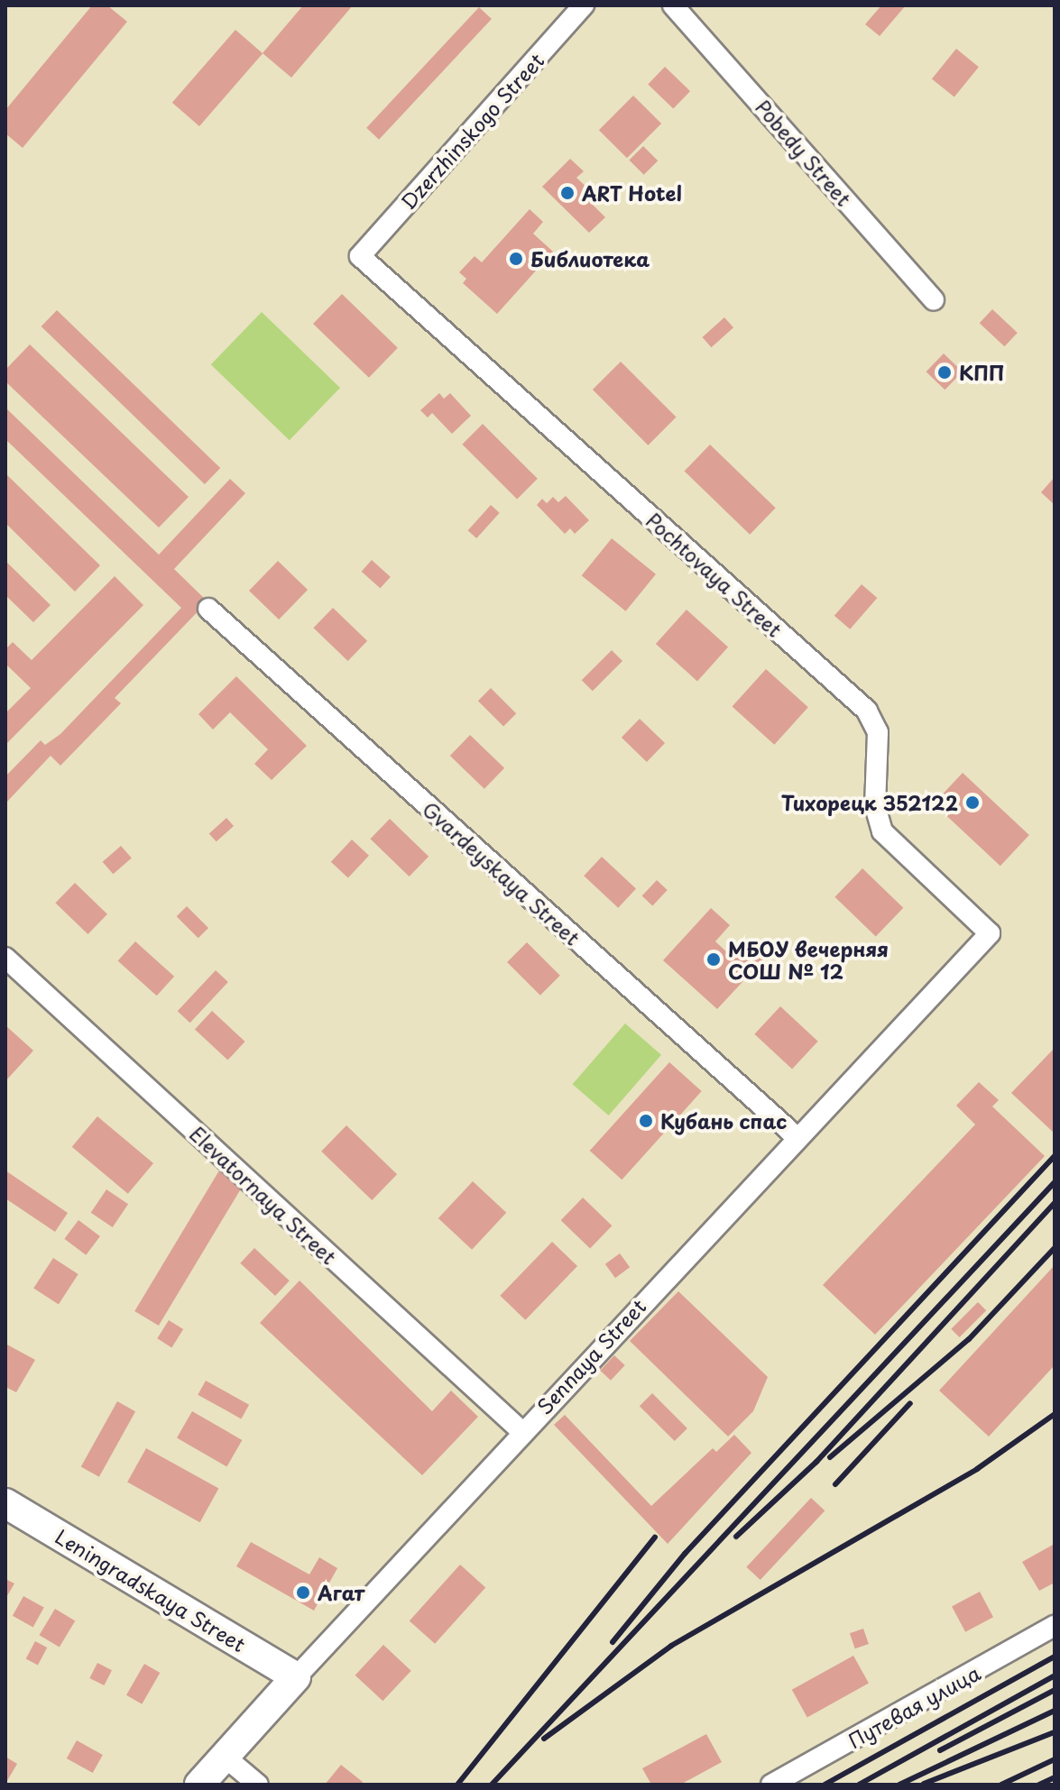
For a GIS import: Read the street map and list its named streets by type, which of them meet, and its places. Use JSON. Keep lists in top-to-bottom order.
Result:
{
  "streets": {
    "street": [
      "Dzerzhinskogo Street",
      "Pobedy Street",
      "Pochtovaya Street",
      "Gvardeyskaya Street",
      "Elevatornaya Street",
      "Sennaya Street",
      "Leningradskaya Street",
      "Путевая улица"
    ]
  },
  "crossings": [
    ["Dzerzhinskogo Street", "Pochtovaya Street"],
    ["Pochtovaya Street", "Sennaya Street"],
    ["Gvardeyskaya Street", "Sennaya Street"],
    ["Elevatornaya Street", "Sennaya Street"],
    ["Sennaya Street", "Leningradskaya Street"]
  ],
  "places": [
    "ART Hotel",
    "Библиотека",
    "КПП",
    "Тихорецк 352122",
    "МБОУ вечерняя СОШ № 12",
    "Кубань спас",
    "Агат"
  ]
}
